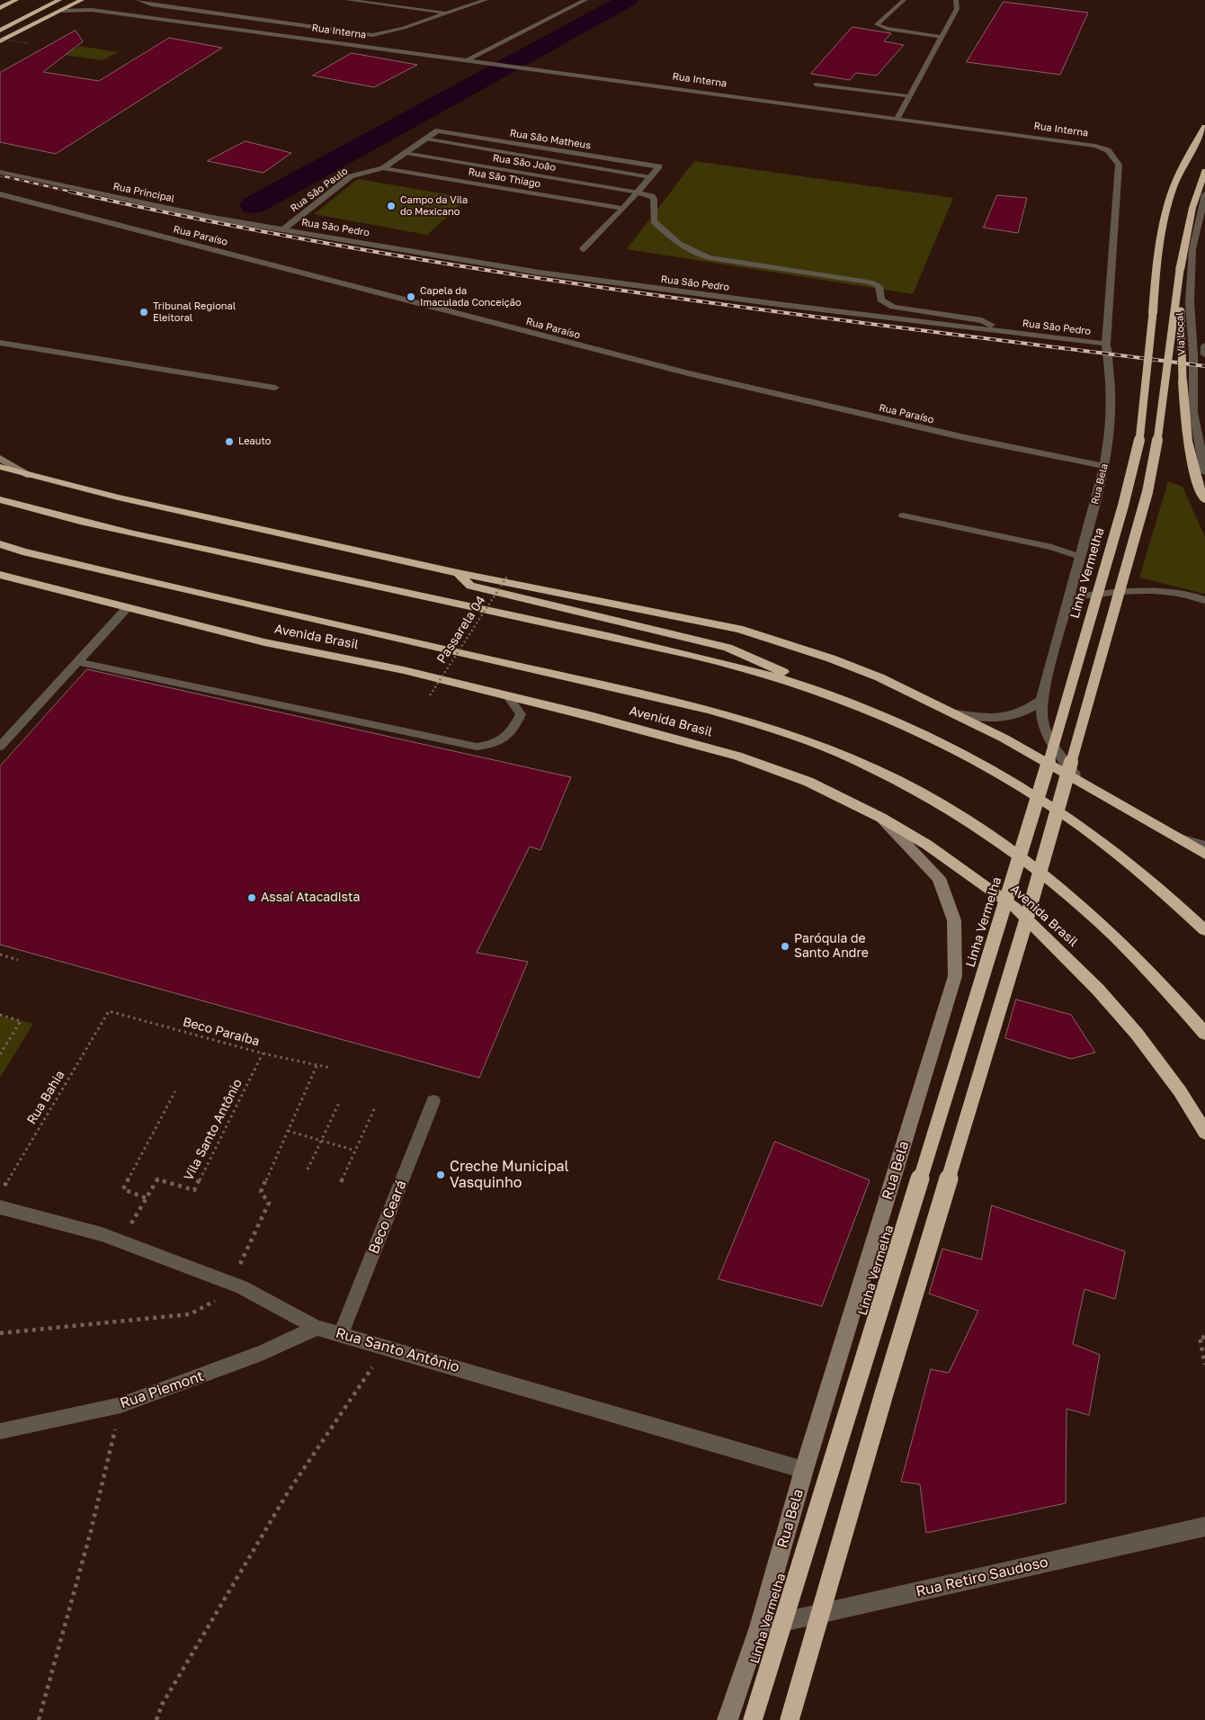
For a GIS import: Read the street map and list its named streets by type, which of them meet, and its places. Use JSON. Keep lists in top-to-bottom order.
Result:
{
  "streets": {
    "highway": ["Linha Vermelha", "Avenida Brasil"],
    "street": [
      "Rua São Matheus",
      "Rua São Thiago",
      "Rua São Paulo",
      "Rua Principal",
      "Rua São Pedro",
      "Rua Paraíso",
      "Via Local",
      "Rua Bela",
      "Rua Retiro Saudoso"
    ],
    "lane": [
      "Rua Interna",
      "Rua São João",
      "Beco Ceará",
      "Rua Santo Antônio",
      "Rua Piemont"
    ],
    "path": [
      "Passarela 04",
      "Beco Paraíba",
      "Rua Bahia",
      "Vila Santo Antônio"
    ]
  },
  "crossings": [
    ["Rua Interna", "Rua São Pedro"],
    ["Rua Interna", "Rua Bela"],
    ["Rua São Matheus", "Rua São Paulo"],
    ["Rua São João", "Rua São Paulo"],
    ["Rua São Thiago", "Rua São Paulo"],
    ["Rua São Paulo", "Rua Principal"],
    ["Rua São Paulo", "Rua São Pedro"],
    ["Rua Principal", "Rua São Pedro"],
    ["Rua São Pedro", "Rua Bela"],
    ["Rua Paraíso", "Rua Bela"],
    ["Rua Bela", "Avenida Brasil"],
    ["Rua Bela", "Rua Santo Antônio"],
    ["Rua Bela", "Rua Retiro Saudoso"],
    ["Beco Paraíba", "Rua Bahia"],
    ["Beco Paraíba", "Vila Santo Antônio"],
    ["Vila Santo Antônio", "Rua Santo Antônio"],
    ["Beco Ceará", "Rua Santo Antônio"],
    ["Rua Santo Antônio", "Rua Piemont"]
  ],
  "places": [
    "Campo da Vila do Mexicano",
    "Capela da Imaculada Conceição",
    "Tribunal Regional Eleitoral",
    "Leauto",
    "Assaí Atacadista",
    "Paróquia de Santo Andre",
    "Creche Municipal Vasquinho"
  ]
}
